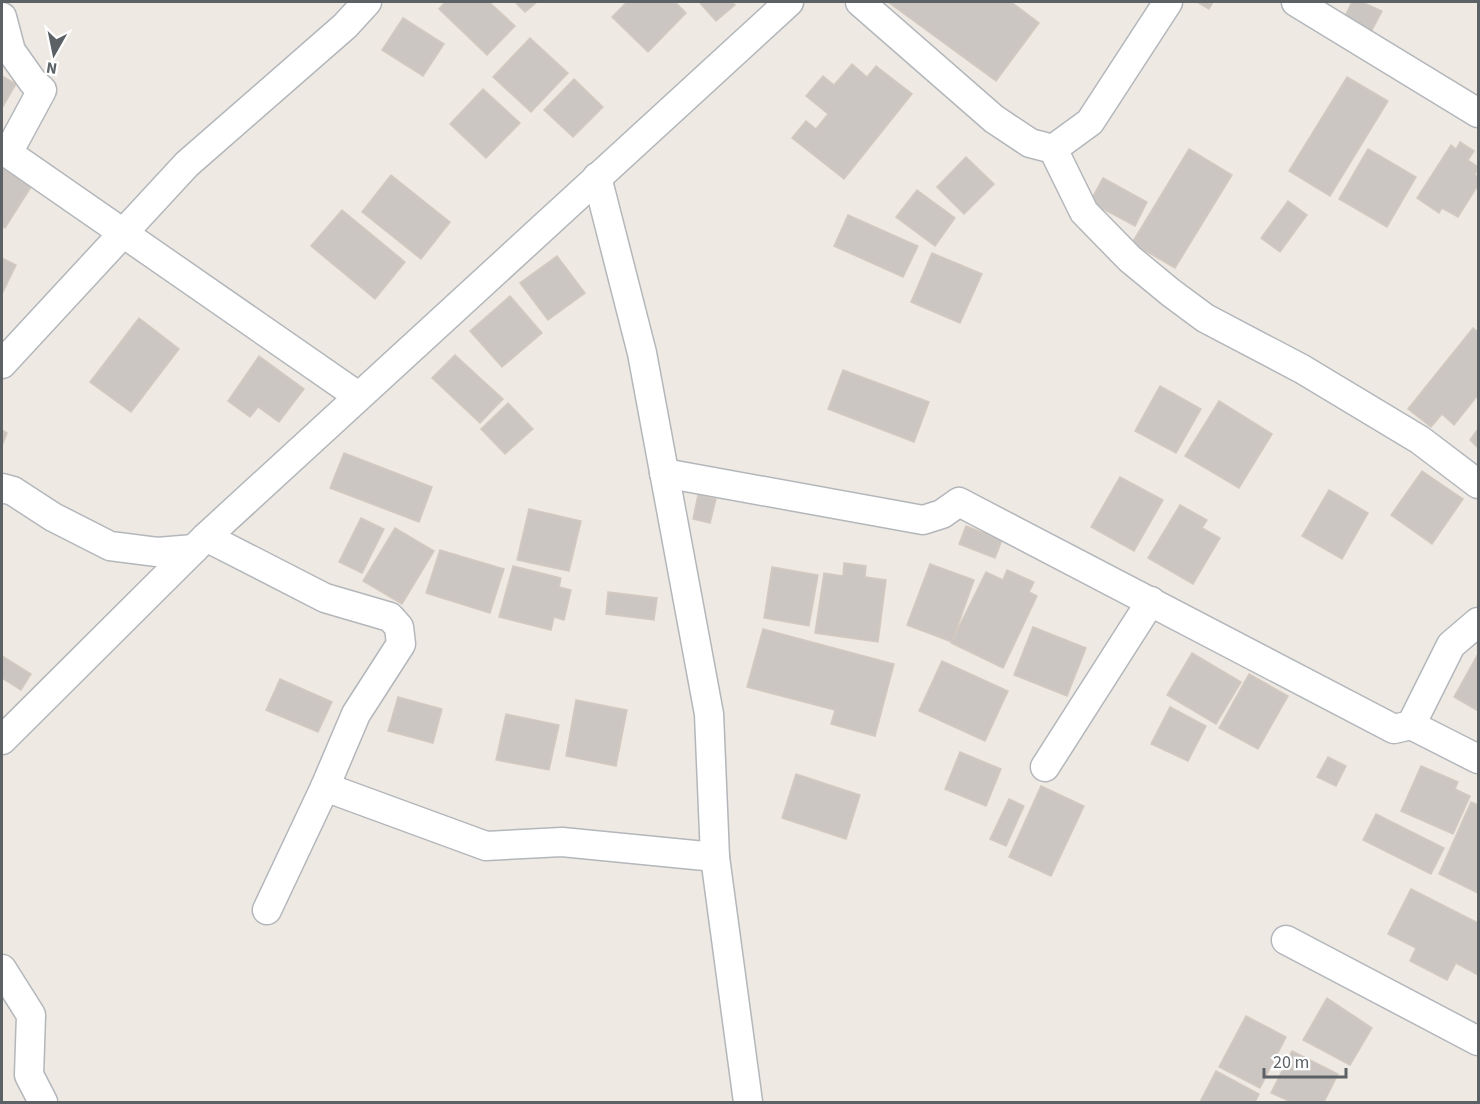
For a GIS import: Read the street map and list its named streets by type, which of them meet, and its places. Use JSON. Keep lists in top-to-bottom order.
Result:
{
  "scale_bar": "20 m",
  "north": "bottom"
}
